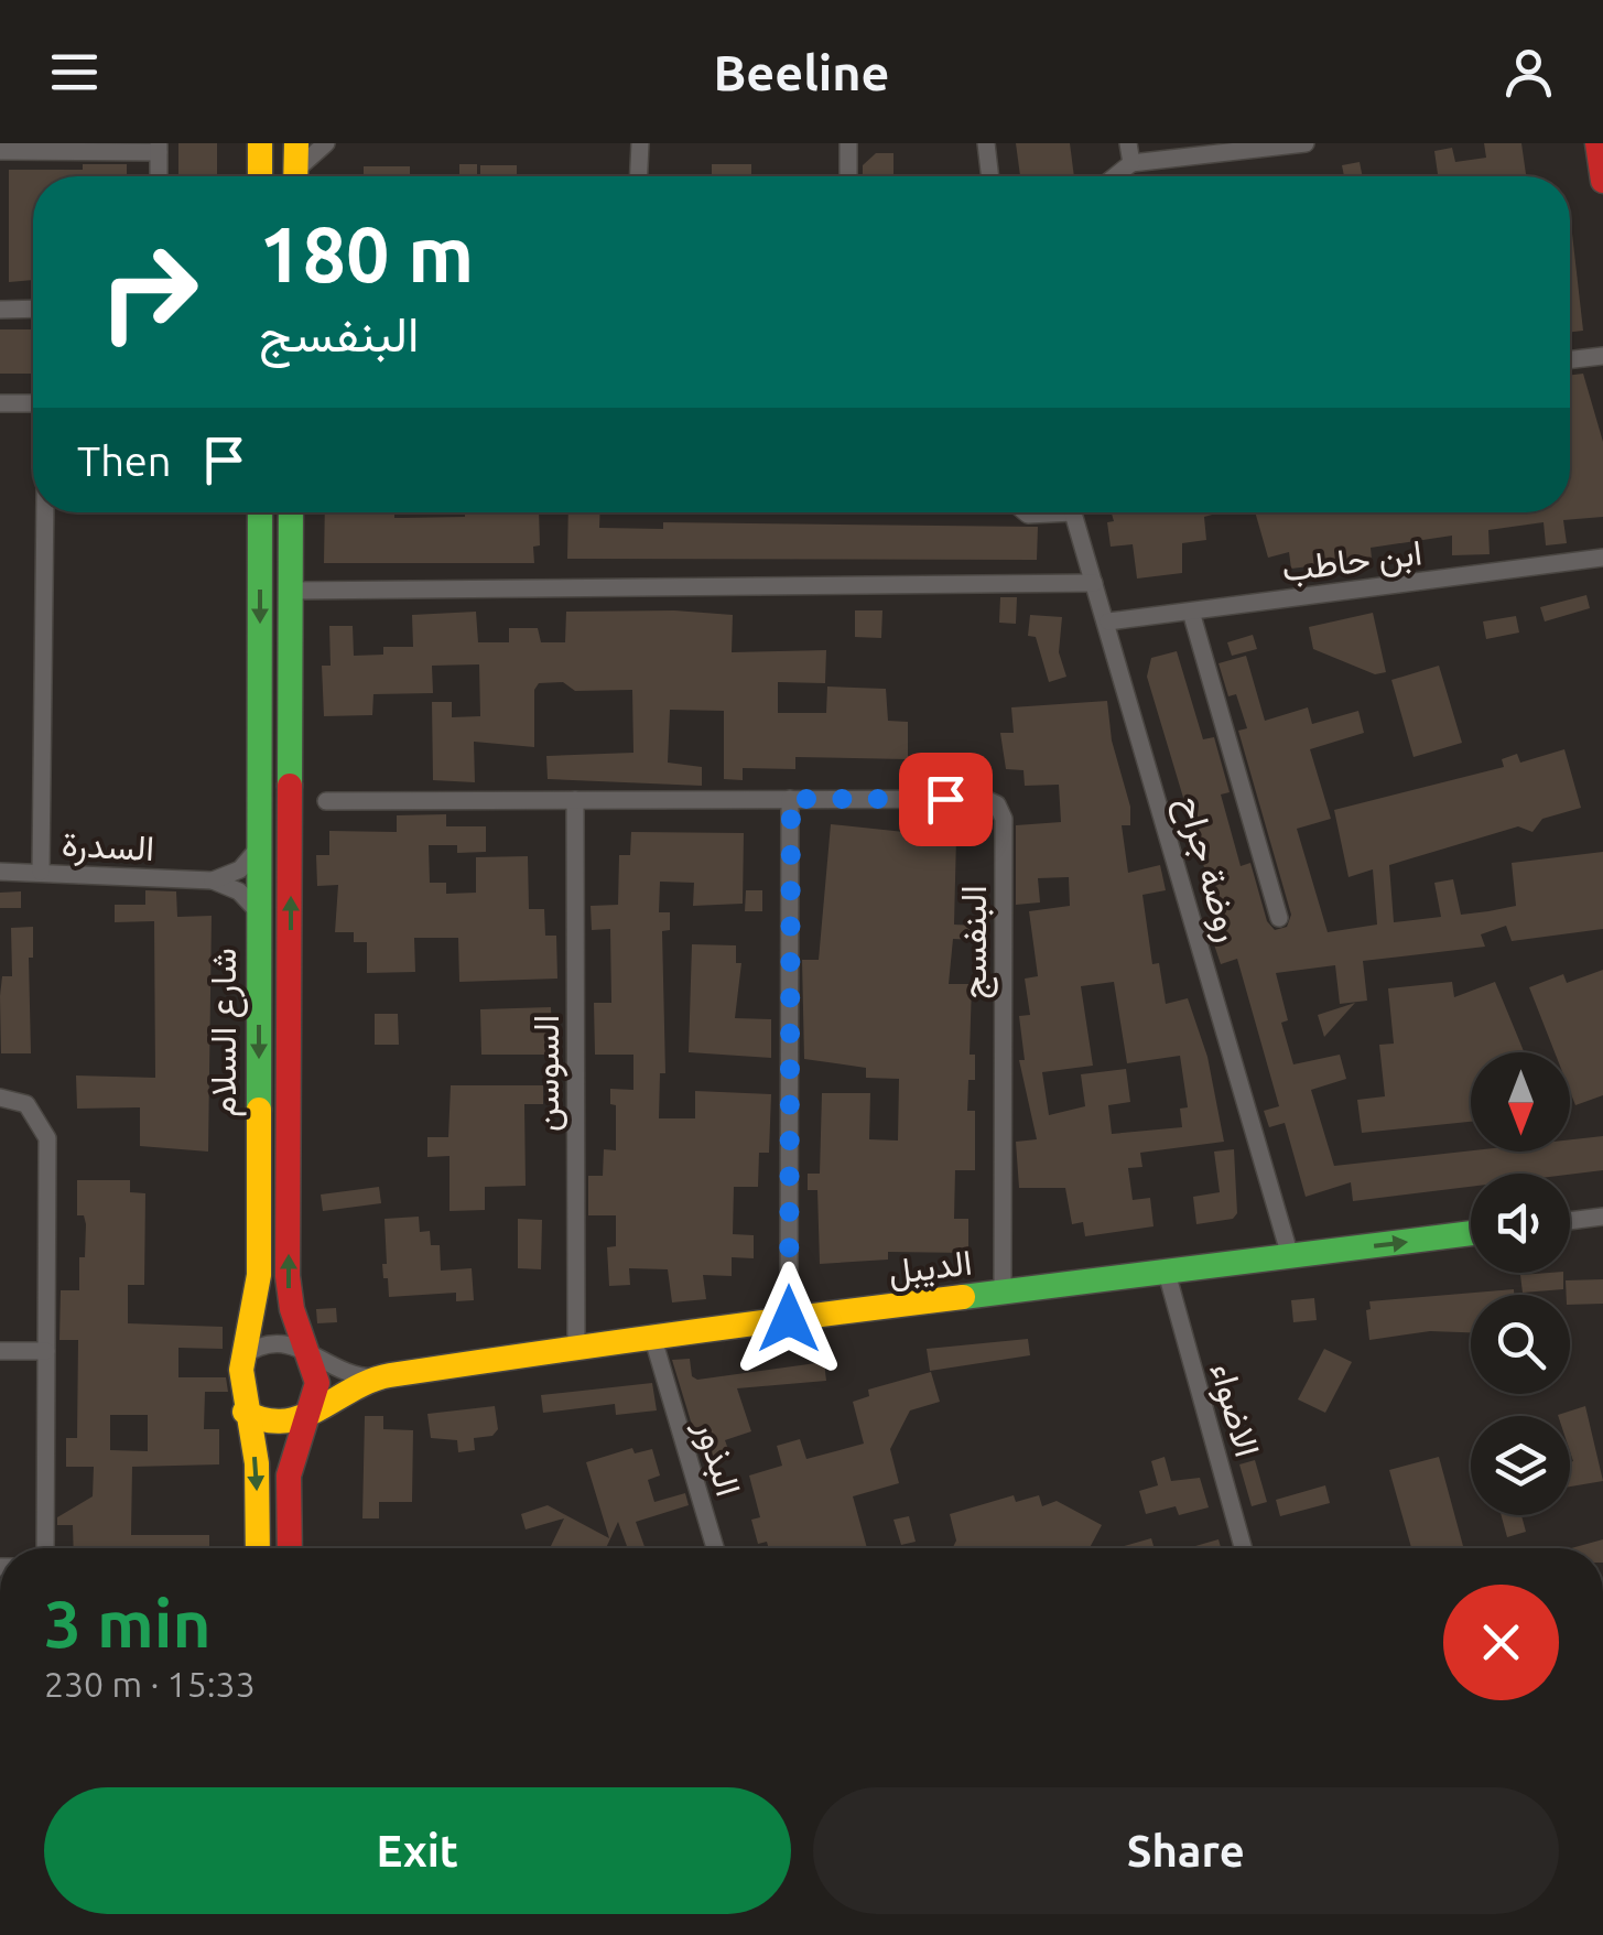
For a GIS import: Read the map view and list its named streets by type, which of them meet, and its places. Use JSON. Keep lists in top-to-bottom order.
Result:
{
  "streets": {
    "main road": ["شارع السلام", "الديبل"],
    "street": [
      "ابن حاطب",
      "السدرة",
      "روضة جراح",
      "البنفسج",
      "السوسن",
      "الاضواء",
      "البذور"
    ]
  },
  "crossings": [
    ["ابن حاطب", "روضة جراح"],
    ["روضة جراح", "الديبل"],
    ["البنفسج", "السوسن"],
    ["البنفسج", "الديبل"],
    ["شارع السلام", "الديبل"],
    ["السوسن", "الديبل"],
    ["الديبل", "الاضواء"],
    ["الديبل", "البذور"]
  ],
  "north": "bottom",
  "page": {
    "header": "Beeline",
    "turn": ["180 m", "البنفسج"],
    "then": "Then",
    "heading": ["3 min", "230 m · 15:33"],
    "buttons": ["Exit", "Share"]
  }
}
